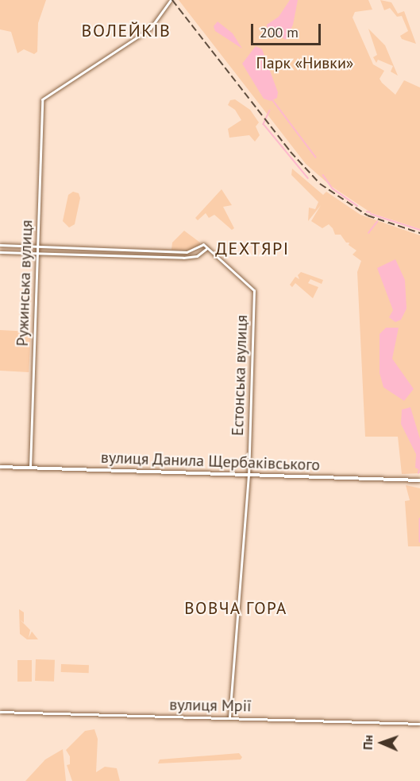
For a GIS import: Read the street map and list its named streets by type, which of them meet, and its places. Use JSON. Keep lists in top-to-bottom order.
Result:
{
  "streets": {
    "main road": ["вулиця Данила Щербаківського"],
    "street": ["Ружинська вулиця", "Естонська вулиця", "вулиця Мрії"]
  },
  "crossings": [
    ["Ружинська вулиця", "вулиця Данила Щербаківського"],
    ["Естонська вулиця", "вулиця Данила Щербаківського"],
    ["Естонська вулиця", "вулиця Мрії"]
  ],
  "districts": ["ВОЛЕЙКІВ", "ДЕХТЯРІ", "ВОВЧА ГОРА"],
  "parks": ["Парк «Нивки»"],
  "scale_bar": "200 m",
  "north": "left"
}
